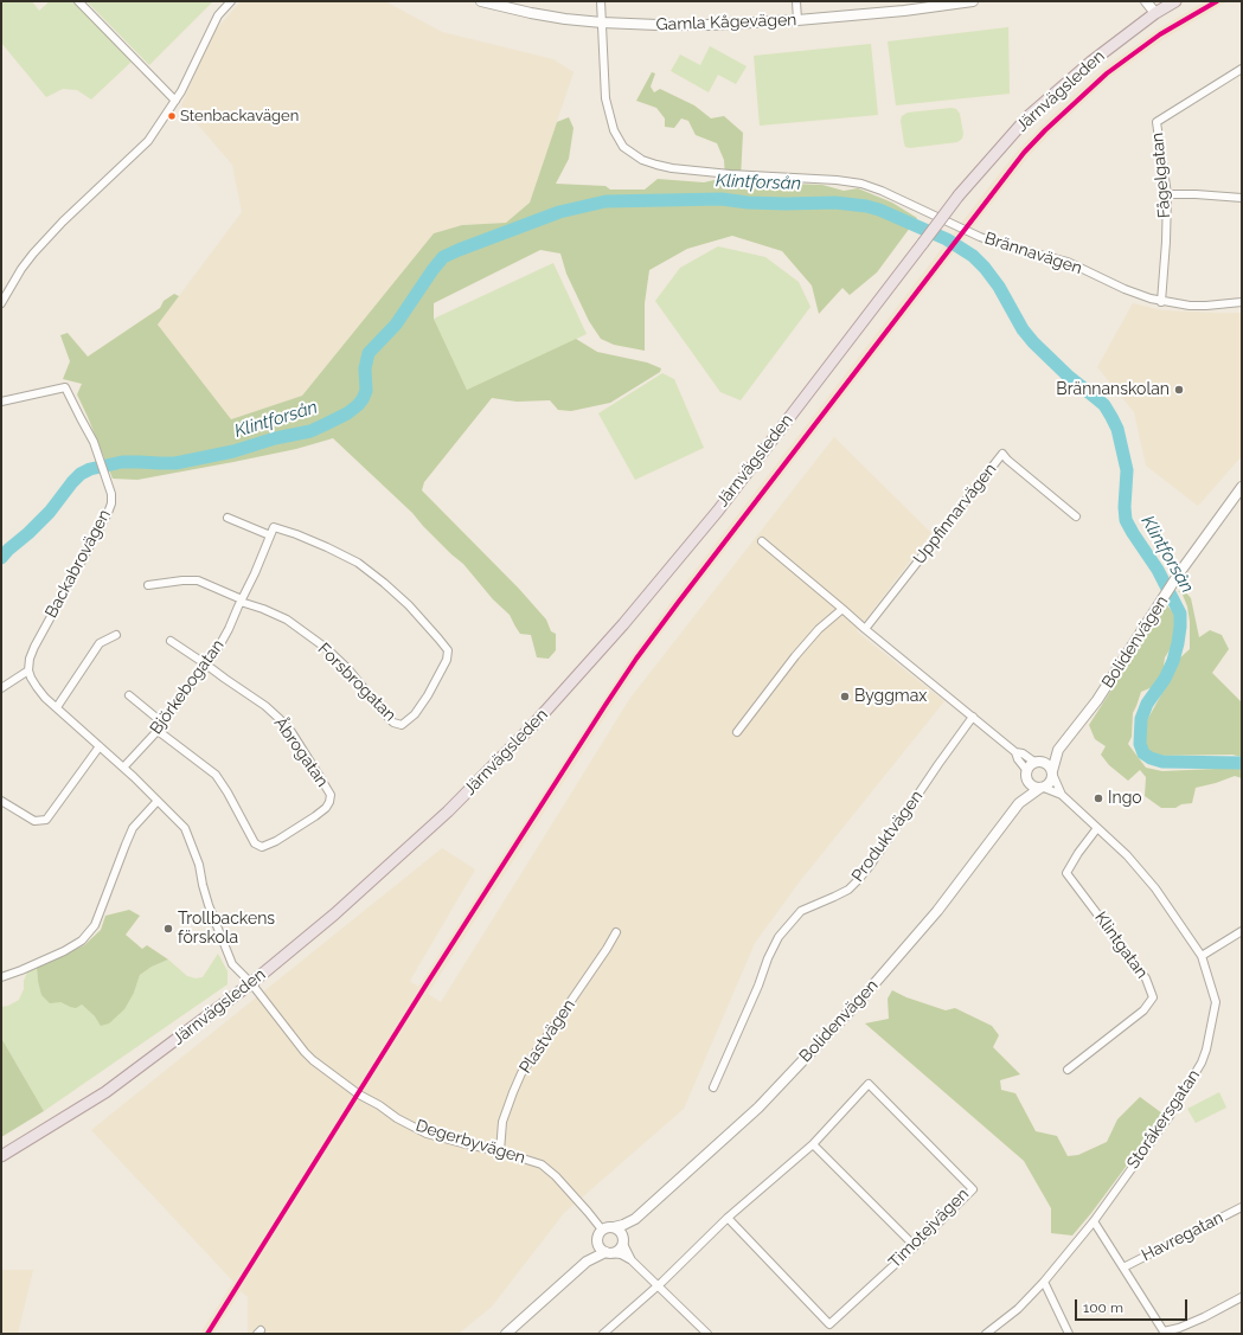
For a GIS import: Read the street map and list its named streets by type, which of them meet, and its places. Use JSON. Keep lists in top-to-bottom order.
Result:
{
  "streets": {
    "main road": ["Gamla Kågevägen", "Järnvägsleden", "Bolidenvägen"],
    "street": [
      "Fågelgatan",
      "Brännavägen",
      "Uppfinnarvägen",
      "Backabrovägen",
      "Forsbrogatan",
      "Björkebogatan",
      "Åbrogatan",
      "Produktvägen",
      "Klintgatan",
      "Plastvägen",
      "Storåkersgatan",
      "Degerbyvägen",
      "Timotejvägen",
      "Havregatan"
    ]
  },
  "crossings": [
    ["Gamla Kågevägen", "Brännavägen"],
    ["Järnvägsleden", "Degerbyvägen"],
    ["Fågelgatan", "Brännavägen"],
    ["Bolidenvägen", "Storåkersgatan"],
    ["Bolidenvägen", "Degerbyvägen"],
    ["Forsbrogatan", "Björkebogatan"],
    ["Björkebogatan", "Åbrogatan"],
    ["Klintgatan", "Storåkersgatan"],
    ["Plastvägen", "Degerbyvägen"]
  ],
  "water": ["Klintforsån"],
  "places": [
    "Stenbackavägen",
    "Brännanskolan",
    "Byggmax",
    "Ingo",
    "Trollbackens förskola"
  ],
  "scale_bar": "100 m"
}
